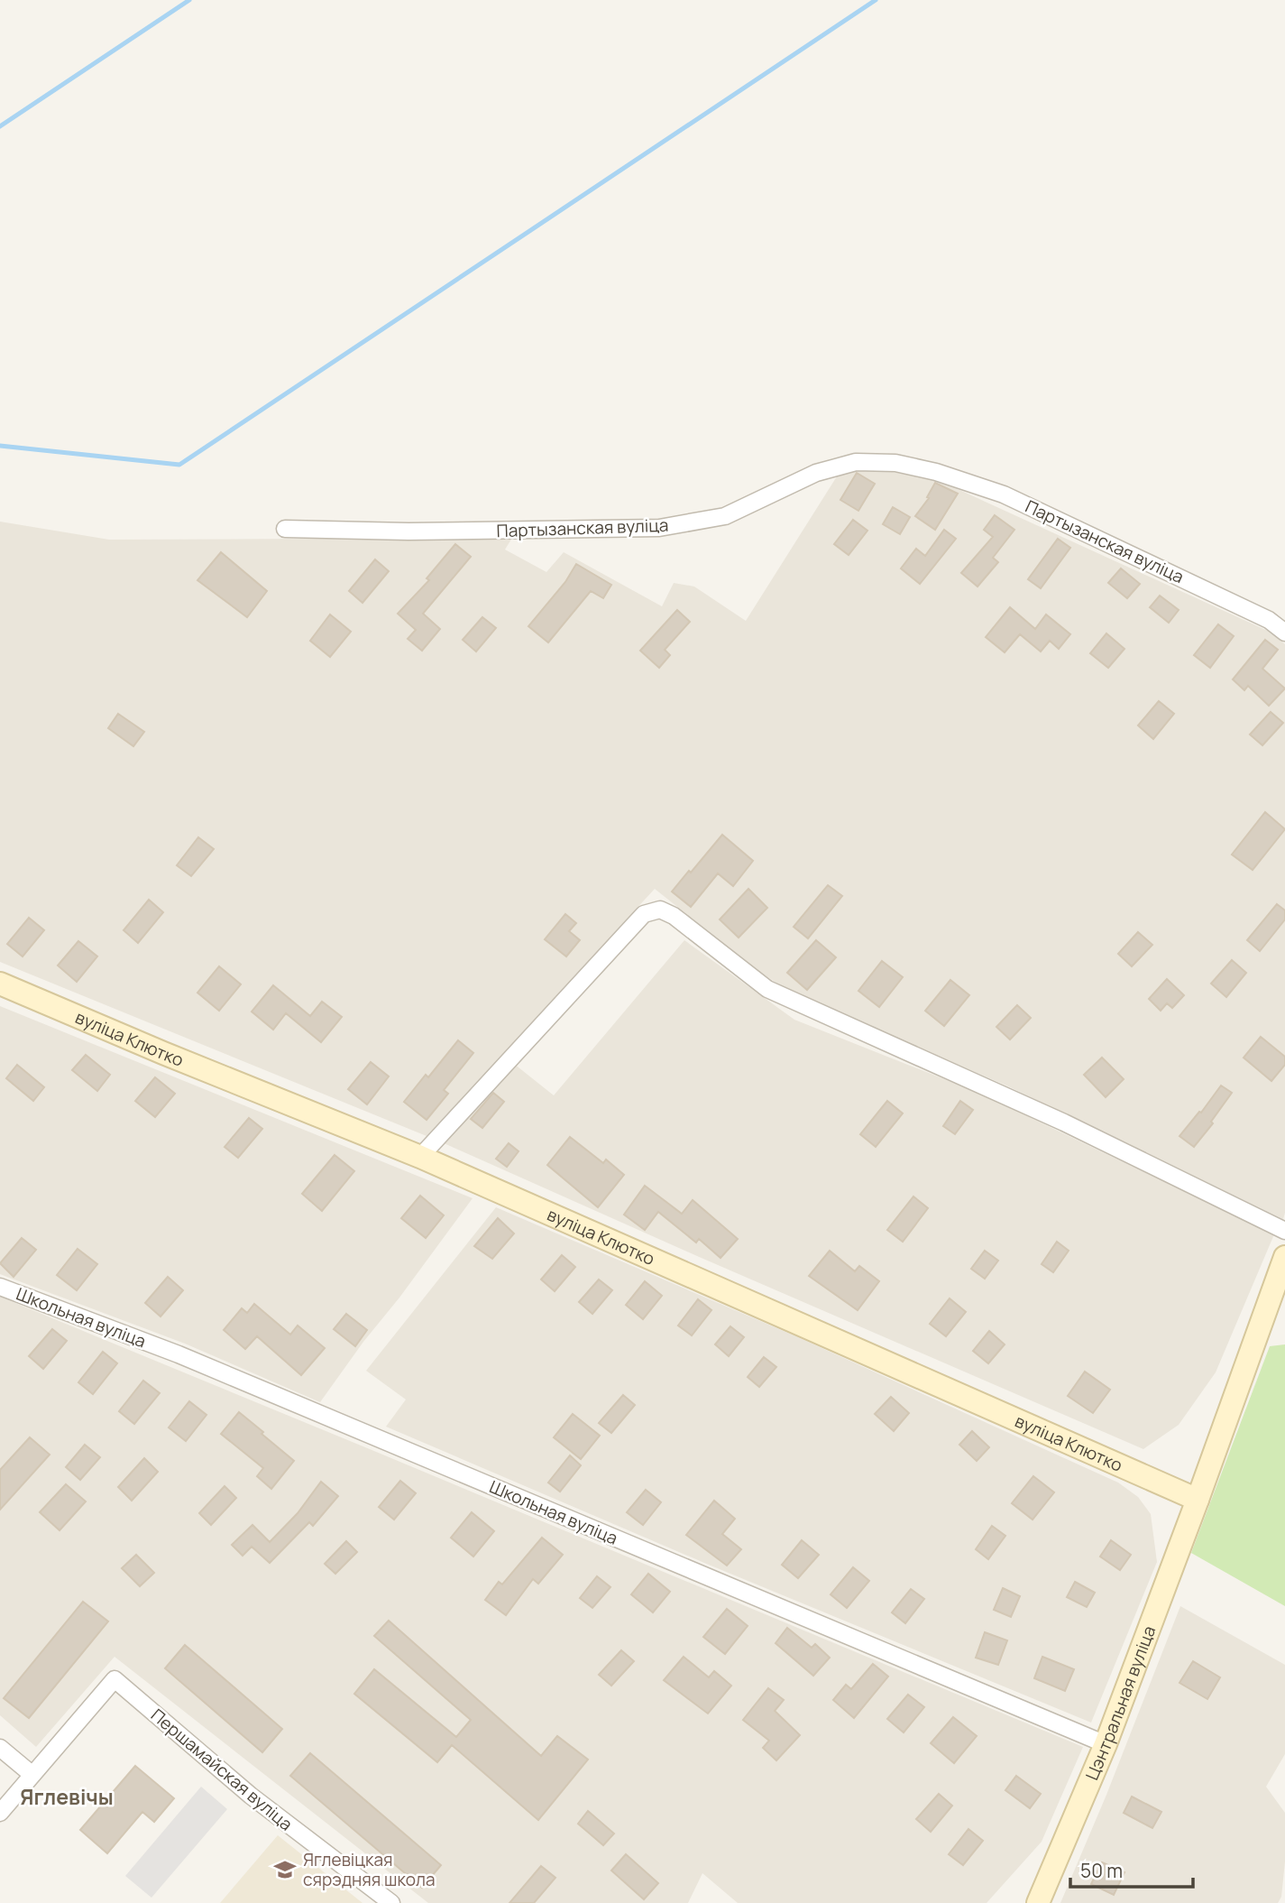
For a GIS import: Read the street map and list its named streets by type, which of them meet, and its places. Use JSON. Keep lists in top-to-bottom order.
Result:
{
  "streets": {
    "street": [
      "Партызанская вуліца",
      "вуліца Клютко",
      "Школьная вуліца",
      "Цэнтральная вуліца",
      "Першамайская вуліца"
    ]
  },
  "crossings": [
    ["вуліца Клютко", "Цэнтральная вуліца"],
    ["Школьная вуліца", "Цэнтральная вуліца"]
  ],
  "districts": ["Яглевічы"],
  "places": {
    "school or university": ["Яглевіцкая сярэдняя школа"]
  },
  "scale_bar": "50 m"
}
